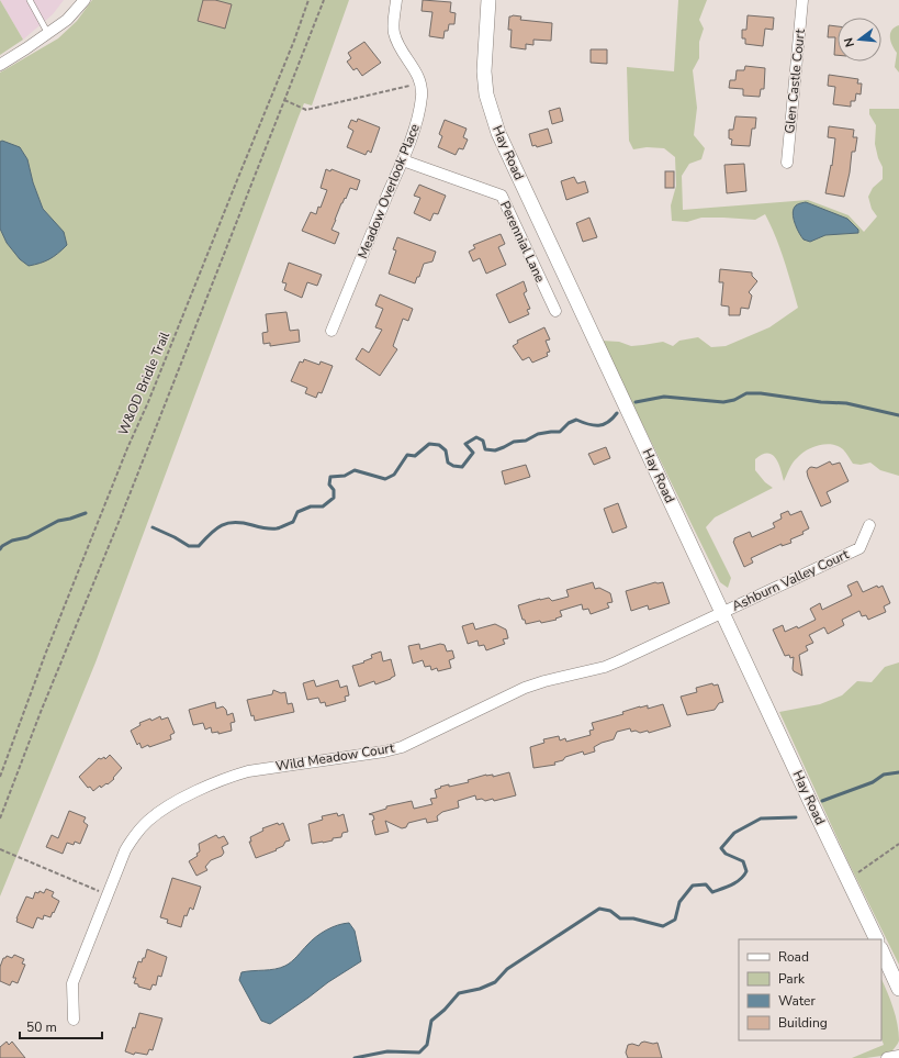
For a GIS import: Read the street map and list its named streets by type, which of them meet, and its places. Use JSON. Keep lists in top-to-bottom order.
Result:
{
  "streets": {
    "street": [
      "Glen Castle Court",
      "Hay Road",
      "Meadow Overlook Place",
      "Perennial Lane",
      "Ashburn Valley Court",
      "Wild Meadow Court"
    ],
    "path": ["W&OD Bridle Trail"]
  },
  "crossings": [
    ["Hay Road", "Ashburn Valley Court"],
    ["Hay Road", "Wild Meadow Court"],
    ["Meadow Overlook Place", "Perennial Lane"],
    ["Ashburn Valley Court", "Wild Meadow Court"]
  ],
  "legend": [
    "Road",
    "Park",
    "Water",
    "Building"
  ],
  "scale_bar": "50 m",
  "north": "left"
}
